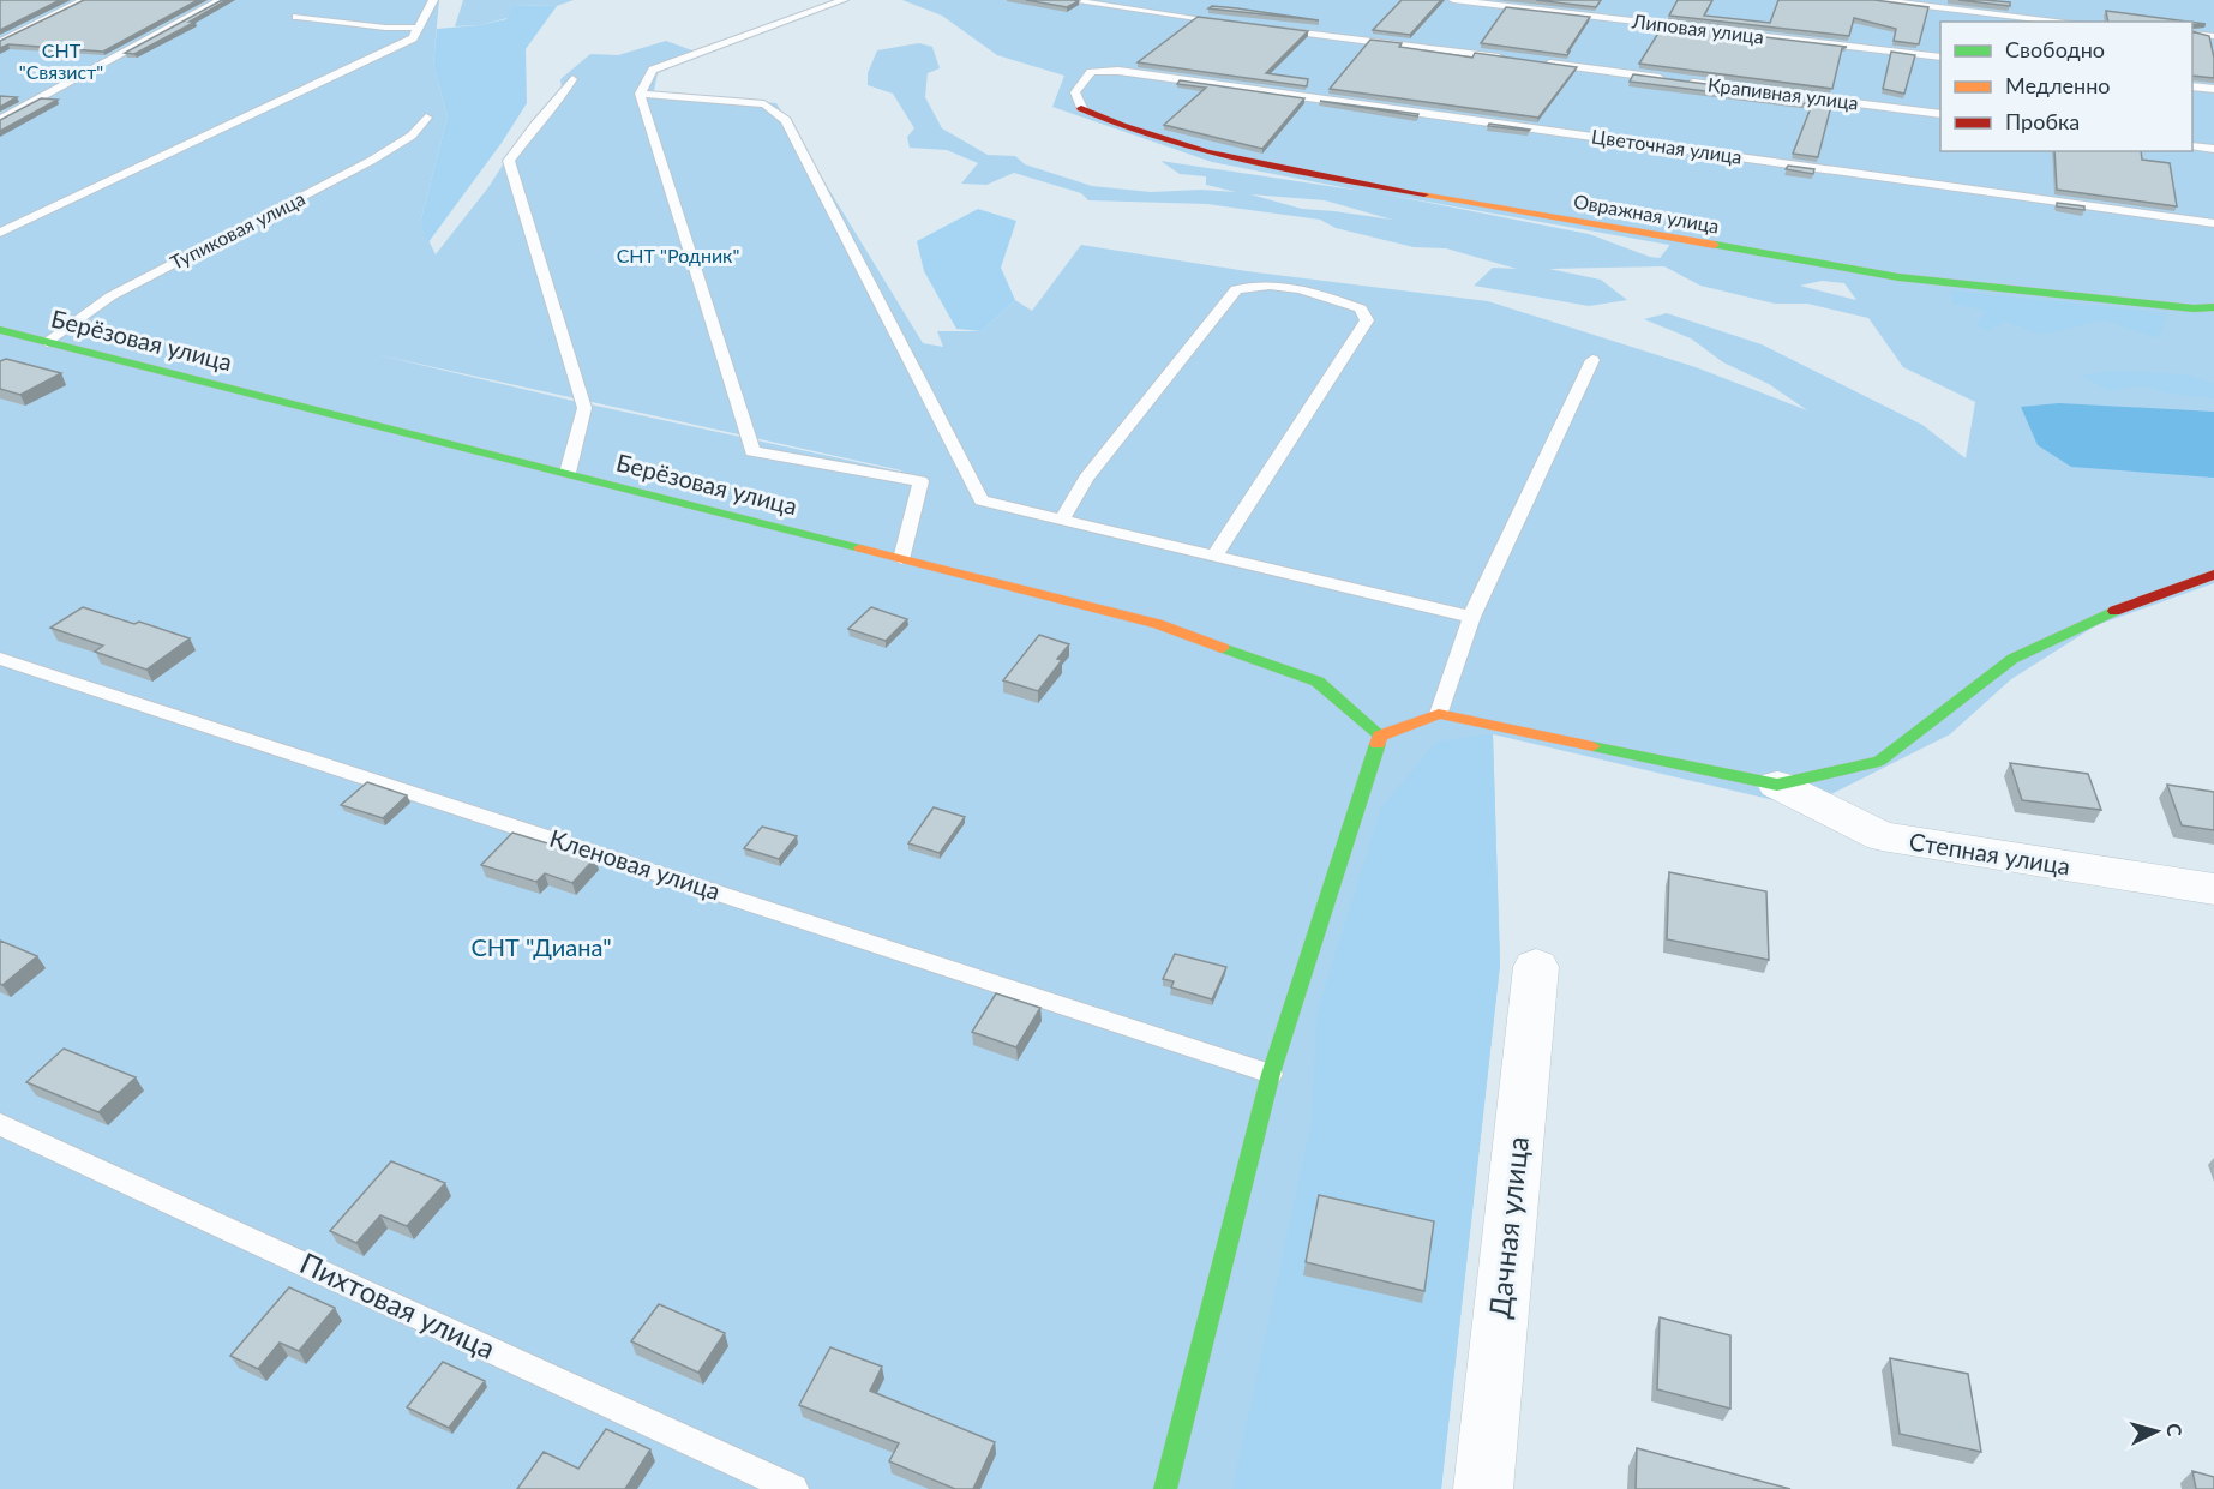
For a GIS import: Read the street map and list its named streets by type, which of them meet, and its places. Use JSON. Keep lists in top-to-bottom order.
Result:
{
  "streets": {
    "street": [
      "Овражная улица",
      "Берёзовая улица",
      "Степная улица",
      "Дачная улица"
    ],
    "lane": [
      "Липовая улица",
      "Крапивная улица",
      "Цветочная улица",
      "Тупиковая улица",
      "Кленовая улица",
      "Пихтовая улица"
    ]
  },
  "crossings": [
    ["Цветочная улица", "Овражная улица"],
    ["Тупиковая улица", "Берёзовая улица"]
  ],
  "parks": ["СНТ \"Связист\"", "СНТ \"Родник\"", "СНТ \"Диана\""],
  "legend": ["Свободно", "Медленно", "Пробка"],
  "north": "right"
}
